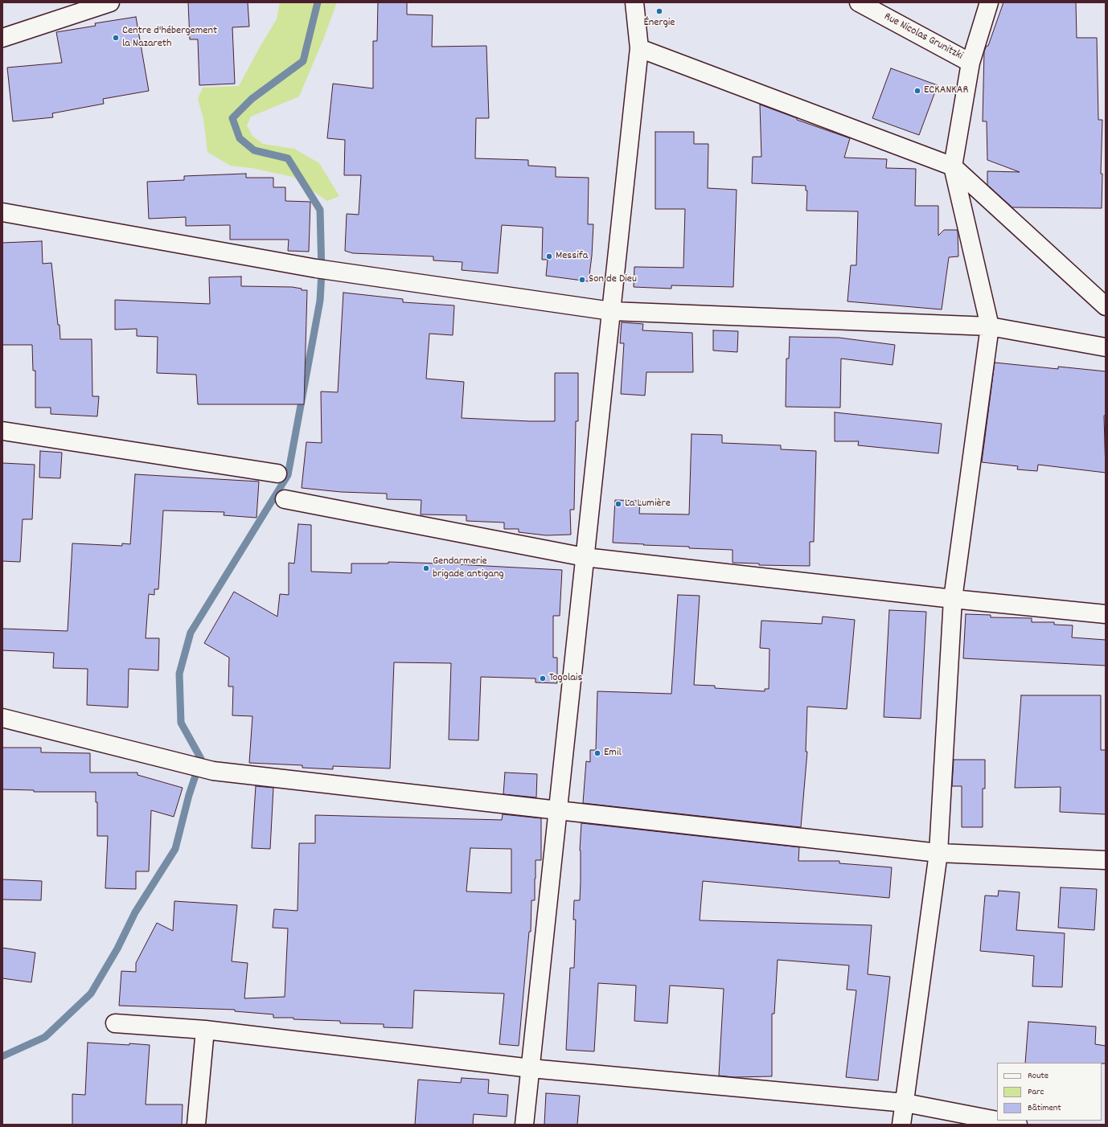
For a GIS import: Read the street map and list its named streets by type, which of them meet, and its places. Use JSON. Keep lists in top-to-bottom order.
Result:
{
  "streets": {
    "street": ["Rue Nicolas Grunitzki"]
  },
  "places": [
    "Énergie",
    "Centre d'hébergement la Nazareth",
    "ECKANKAR",
    "Messifa",
    "Son de Dieu",
    "La Lumière",
    "Gendarmerie brigade antigang",
    "Togolais",
    "Emil"
  ],
  "legend": ["Route", "Parc", "Bâtiment"]
}
